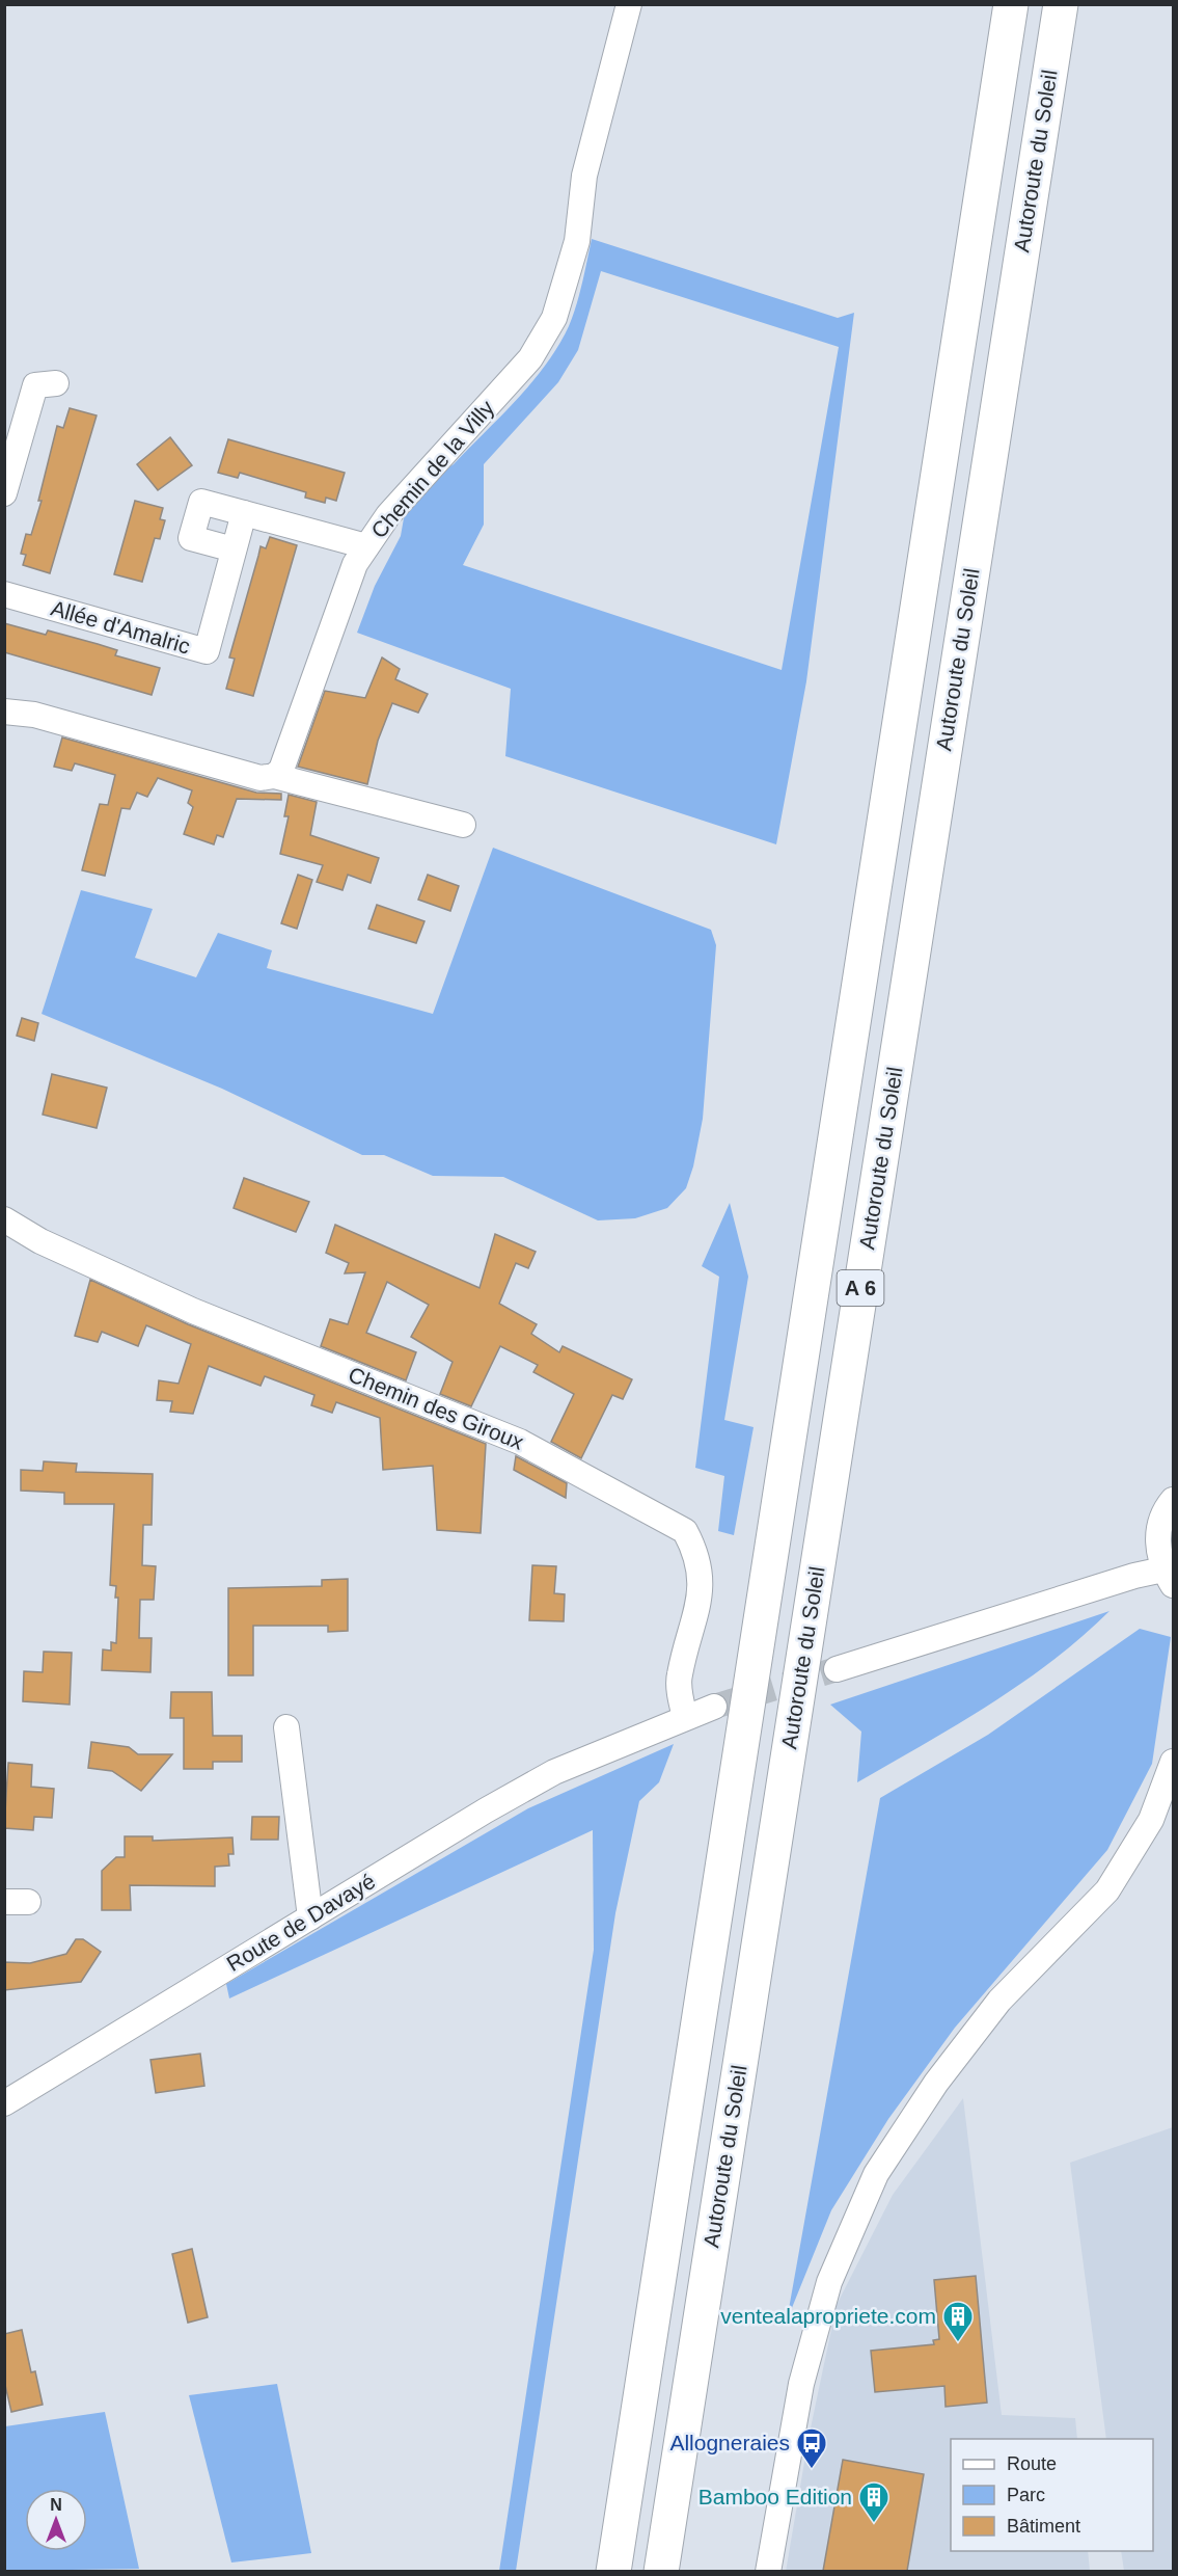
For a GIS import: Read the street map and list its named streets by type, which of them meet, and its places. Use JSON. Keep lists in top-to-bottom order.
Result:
{
  "streets": {
    "highway": ["Autoroute du Soleil", "A 6"],
    "street": [
      "Chemin de la Villy",
      "Allée d'Amalric",
      "Chemin des Giroux",
      "Route de Davayé"
    ]
  },
  "crossings": [
    ["Chemin des Giroux", "Route de Davayé"]
  ],
  "places": {
    "building": ["ventealapropriete.com", "Bamboo Edition"],
    "bus stop": ["Allogneraies"]
  },
  "legend": ["Route", "Parc", "Bâtiment"],
  "north": "top"
}
